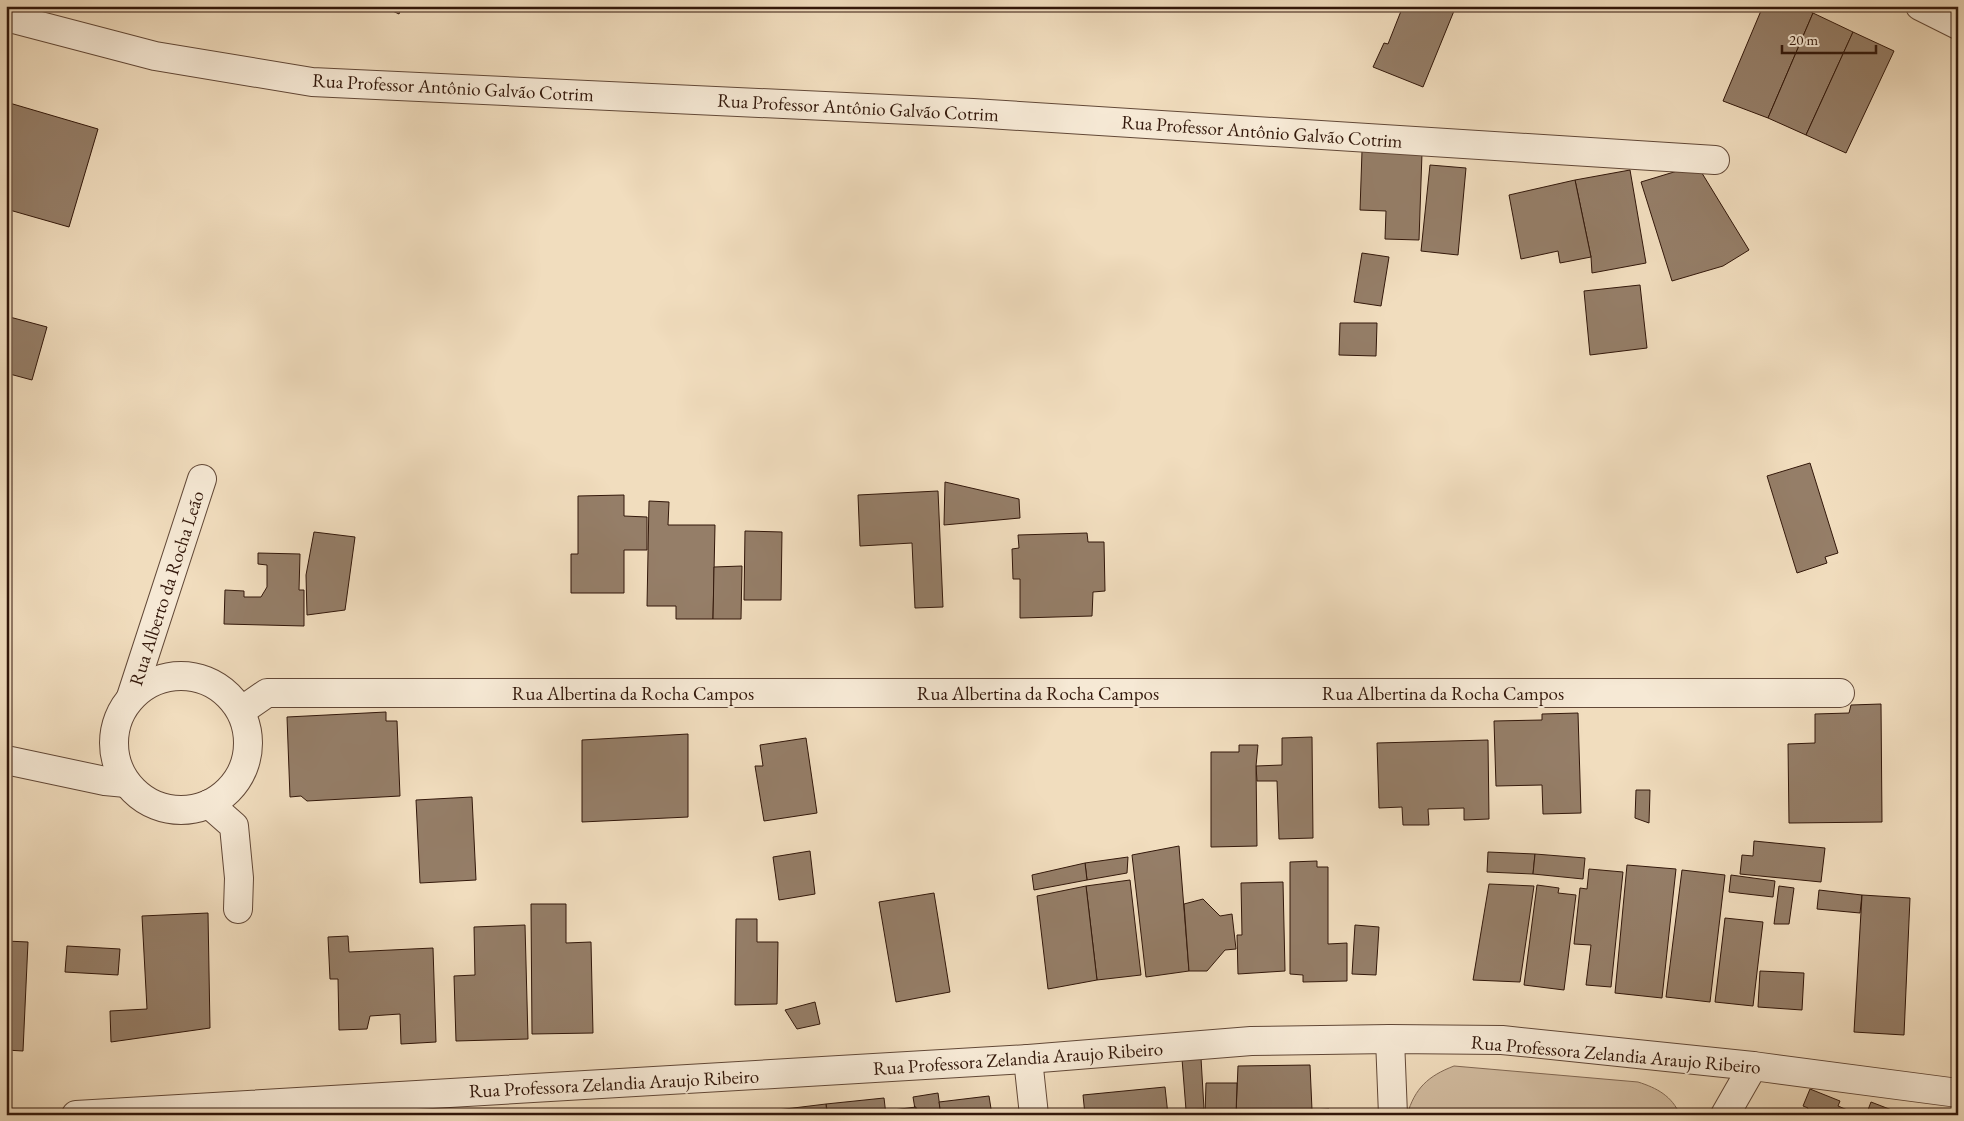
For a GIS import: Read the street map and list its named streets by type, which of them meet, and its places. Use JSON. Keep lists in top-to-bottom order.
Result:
{
  "streets": {
    "street": [
      "Rua Professor Antônio Galvão Cotrim",
      "Rua Alberto da Rocha Leão",
      "Rua Albertina da Rocha Campos",
      "Rua Professora Zelandia Araujo Ribeiro"
    ]
  },
  "crossings": [
    ["Rua Alberto da Rocha Leão", "Rua Albertina da Rocha Campos"]
  ],
  "scale_bar": "20 m"
}
